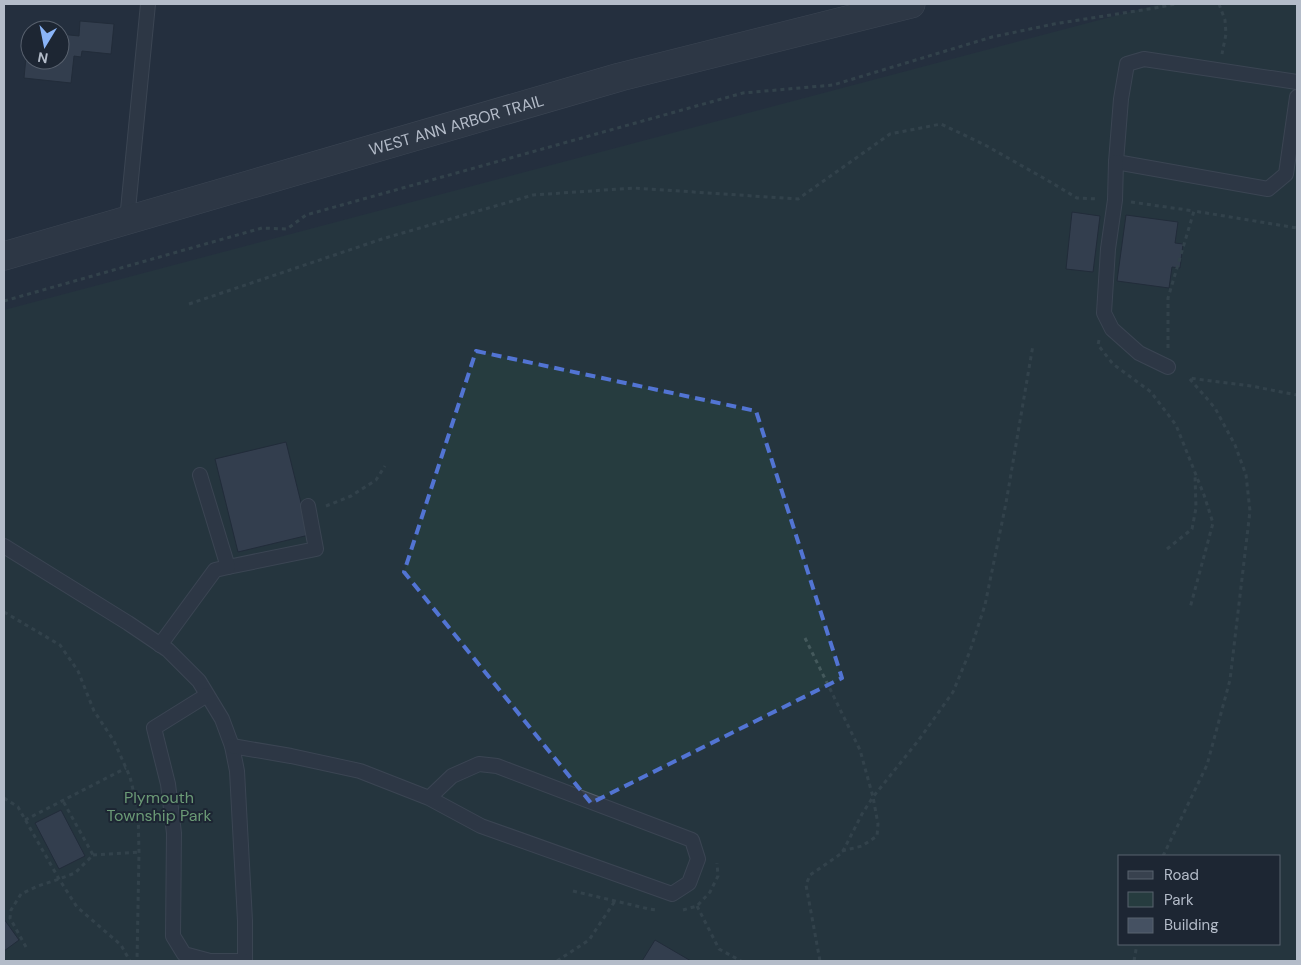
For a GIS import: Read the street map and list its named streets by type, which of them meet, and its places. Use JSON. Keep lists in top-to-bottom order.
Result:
{
  "streets": {
    "street": ["WEST ANN ARBOR TRAIL"]
  },
  "parks": ["Plymouth Township Park"],
  "legend": ["Road", "Park", "Building"],
  "north": "bottom"
}
